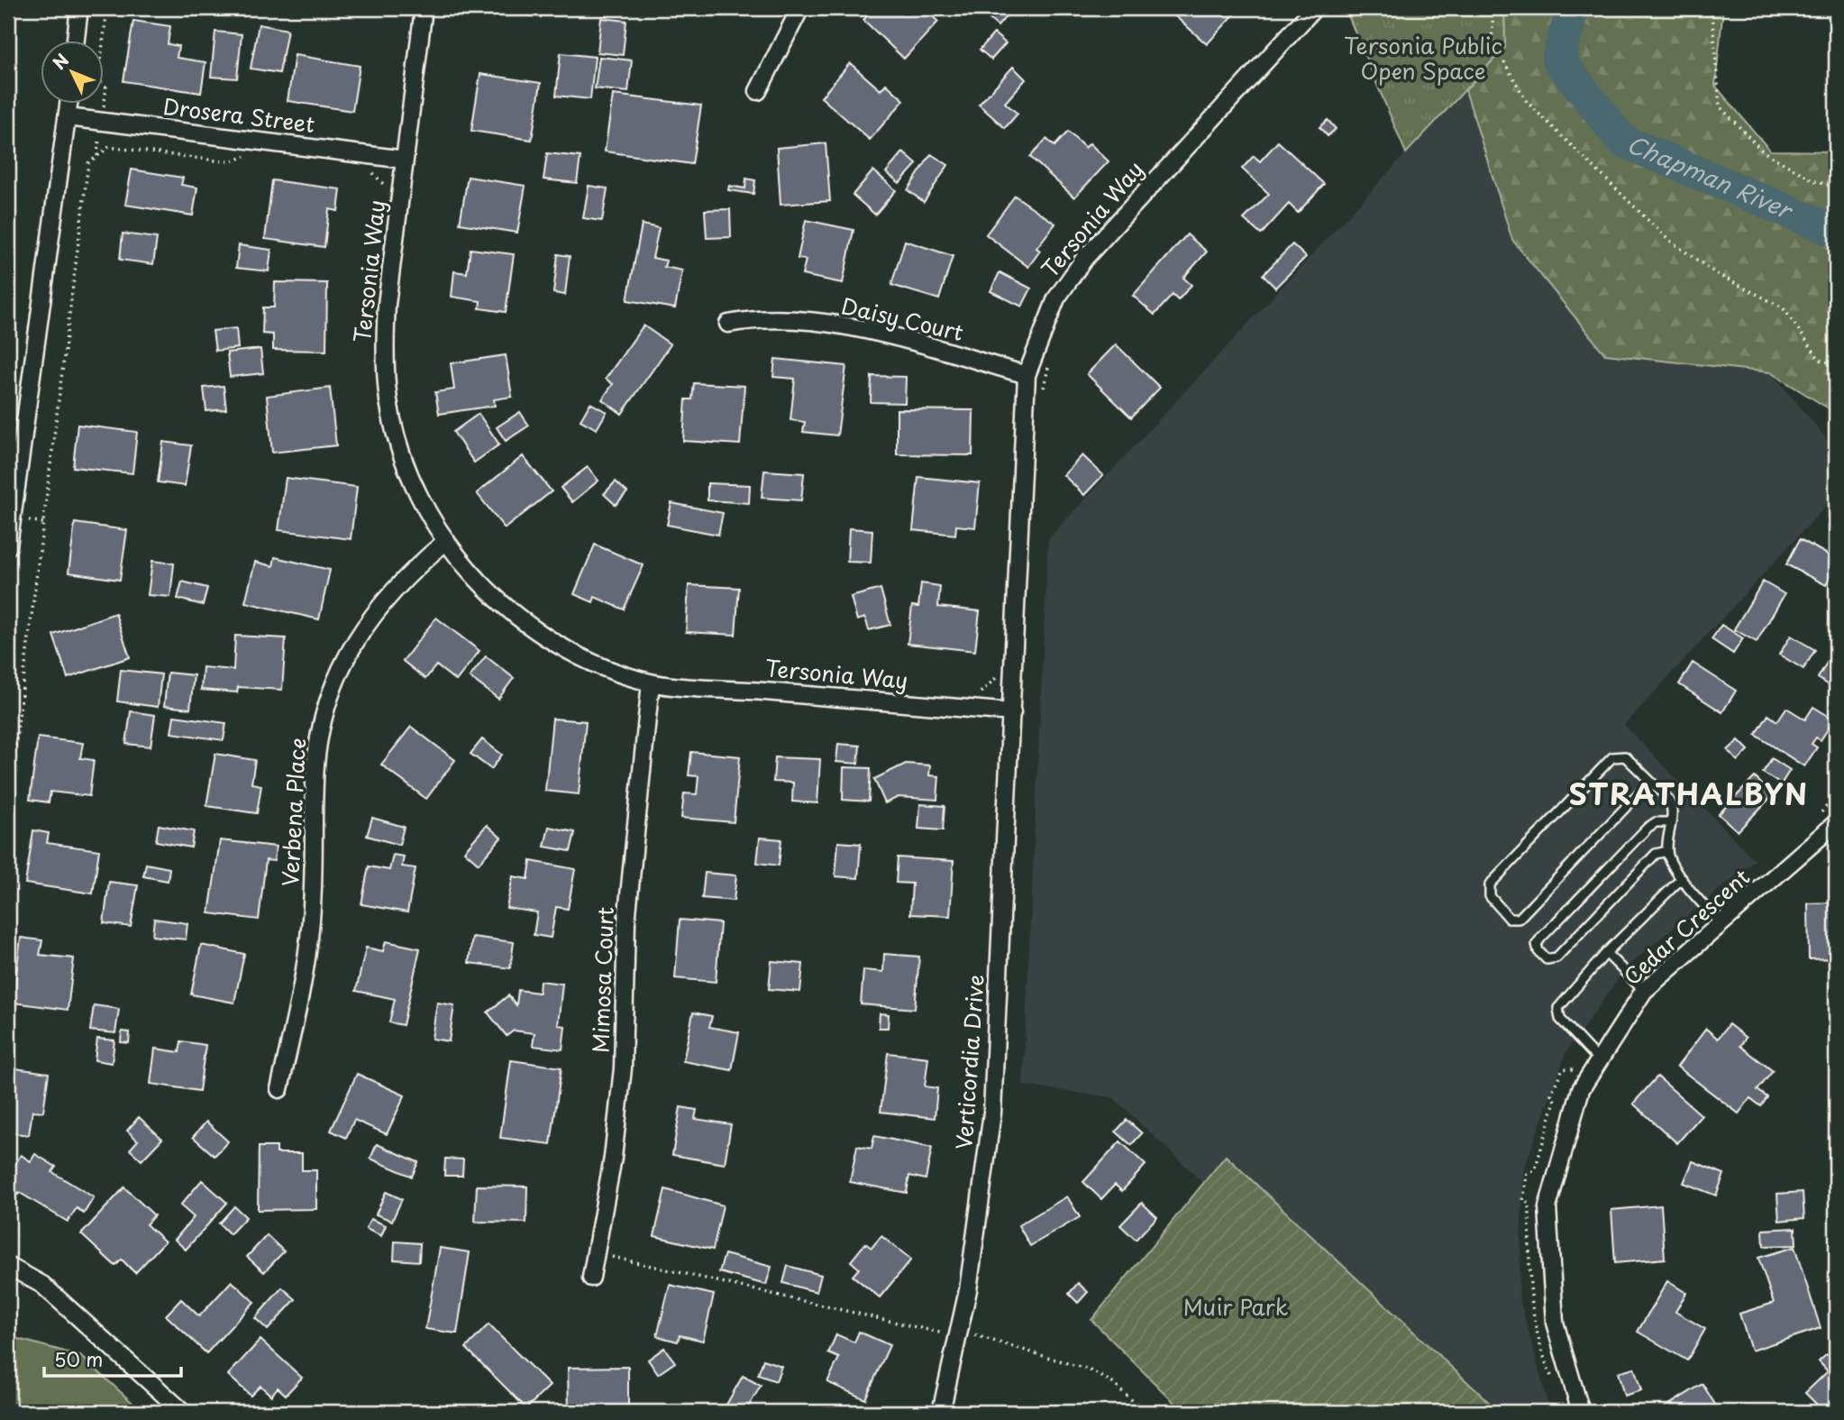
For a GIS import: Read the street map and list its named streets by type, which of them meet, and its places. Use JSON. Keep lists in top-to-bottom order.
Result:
{
  "streets": {
    "street": [
      "Drosera Street",
      "Tersonia Way",
      "Daisy Court",
      "Verbena Place",
      "Cedar Crescent",
      "Mimosa Court",
      "Verticordia Drive"
    ]
  },
  "crossings": [
    ["Drosera Street", "Tersonia Way"],
    ["Tersonia Way", "Daisy Court"],
    ["Tersonia Way", "Verbena Place"],
    ["Tersonia Way", "Mimosa Court"],
    ["Tersonia Way", "Verticordia Drive"]
  ],
  "districts": ["STRATHALBYN"],
  "water": ["Chapman River"],
  "parks": ["Tersonia Public Open Space", "Muir Park"],
  "scale_bar": "50 m",
  "north": "top left"
}
